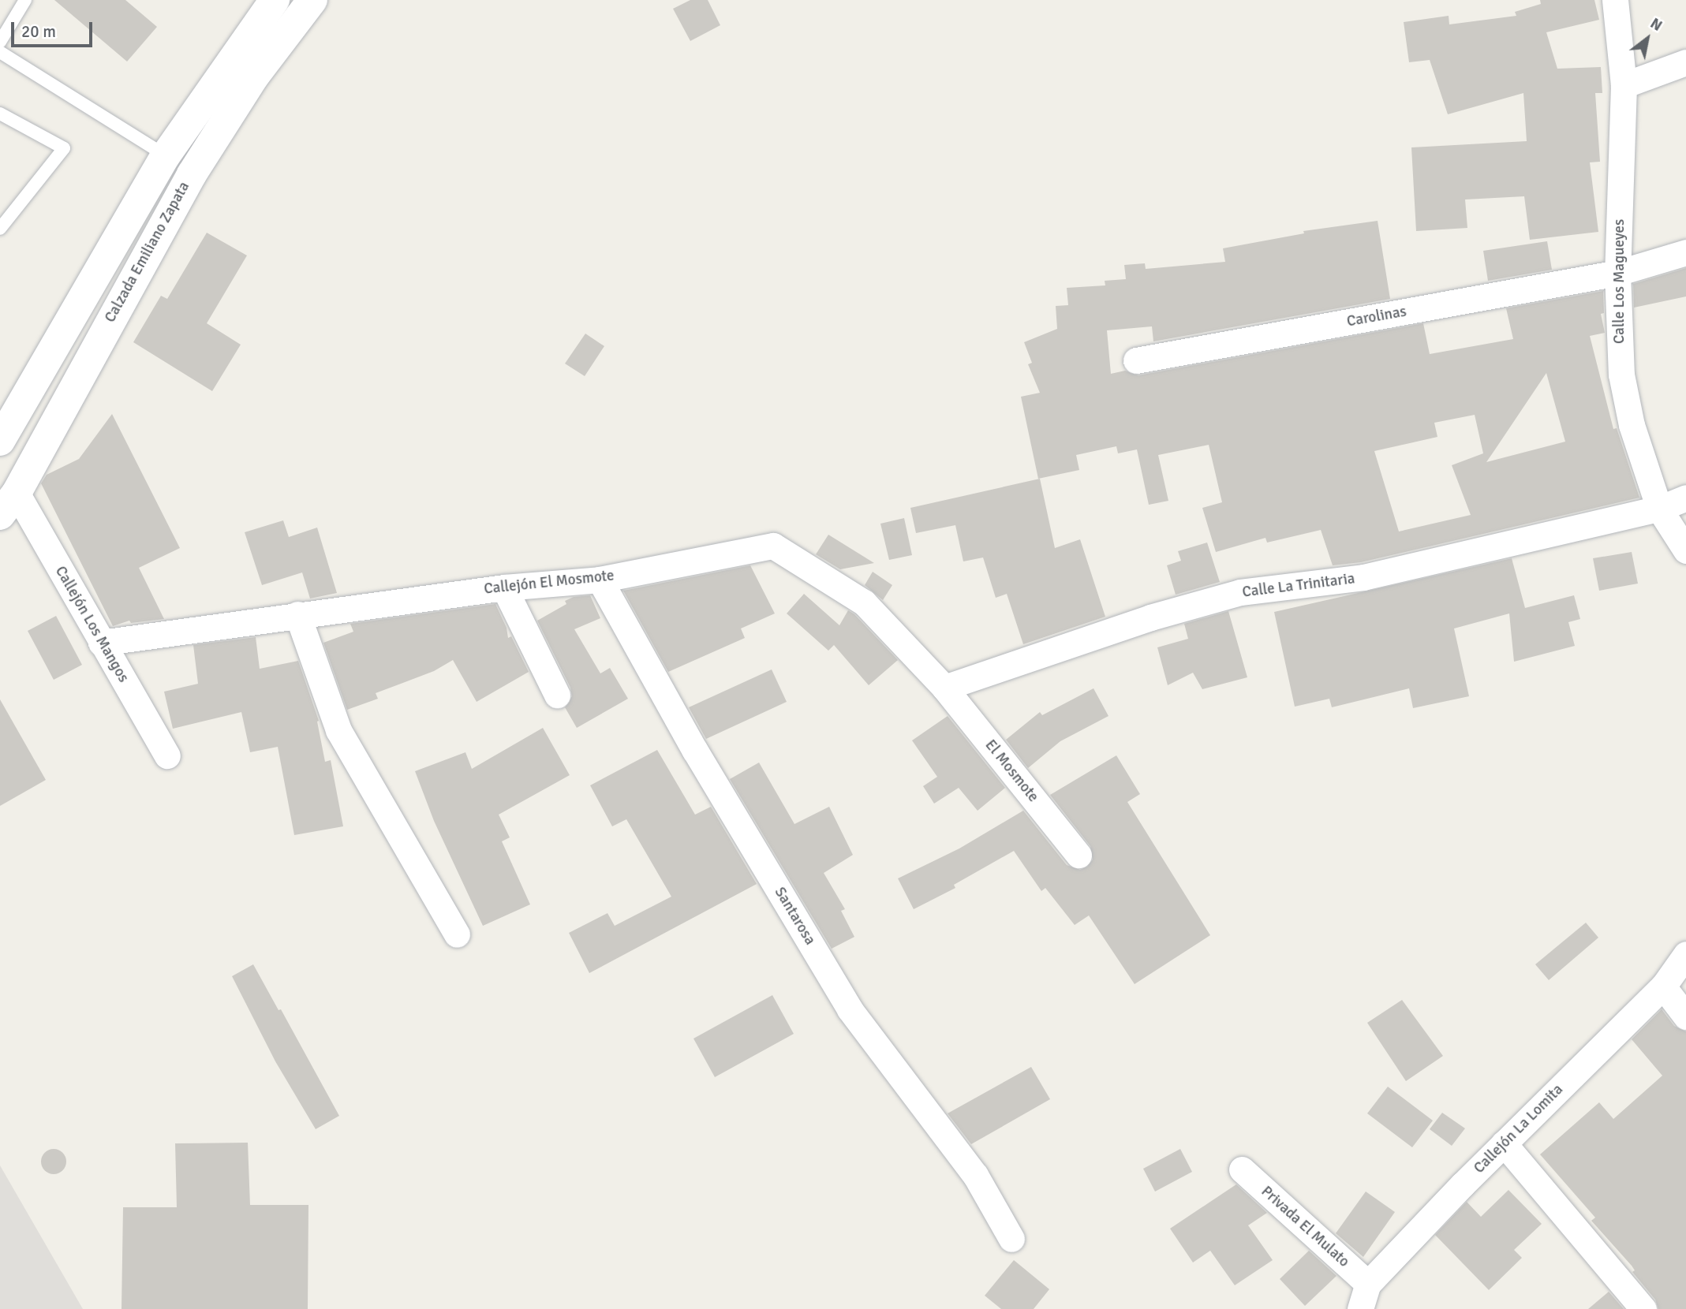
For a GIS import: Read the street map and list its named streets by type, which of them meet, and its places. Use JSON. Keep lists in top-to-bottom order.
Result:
{
  "streets": {
    "main road": ["Calzada Emiliano Zapata"],
    "street": [
      "Calle Los Magueyes",
      "Carolinas",
      "Callejón El Mosmote",
      "Calle La Trinitaria",
      "Callejón Los Mangos",
      "El Mosmote",
      "Santarosa",
      "Callejón La Lomita",
      "Privada El Mulato"
    ]
  },
  "crossings": [
    ["Calzada Emiliano Zapata", "Callejón Los Mangos"],
    ["Calle Los Magueyes", "Carolinas"],
    ["Calle Los Magueyes", "Calle La Trinitaria"],
    ["Callejón El Mosmote", "Calle La Trinitaria"],
    ["Callejón El Mosmote", "Callejón Los Mangos"],
    ["Callejón El Mosmote", "El Mosmote"],
    ["Callejón El Mosmote", "Santarosa"],
    ["Calle La Trinitaria", "El Mosmote"],
    ["Callejón La Lomita", "Privada El Mulato"]
  ],
  "scale_bar": "20 m",
  "north": "top right"
}
